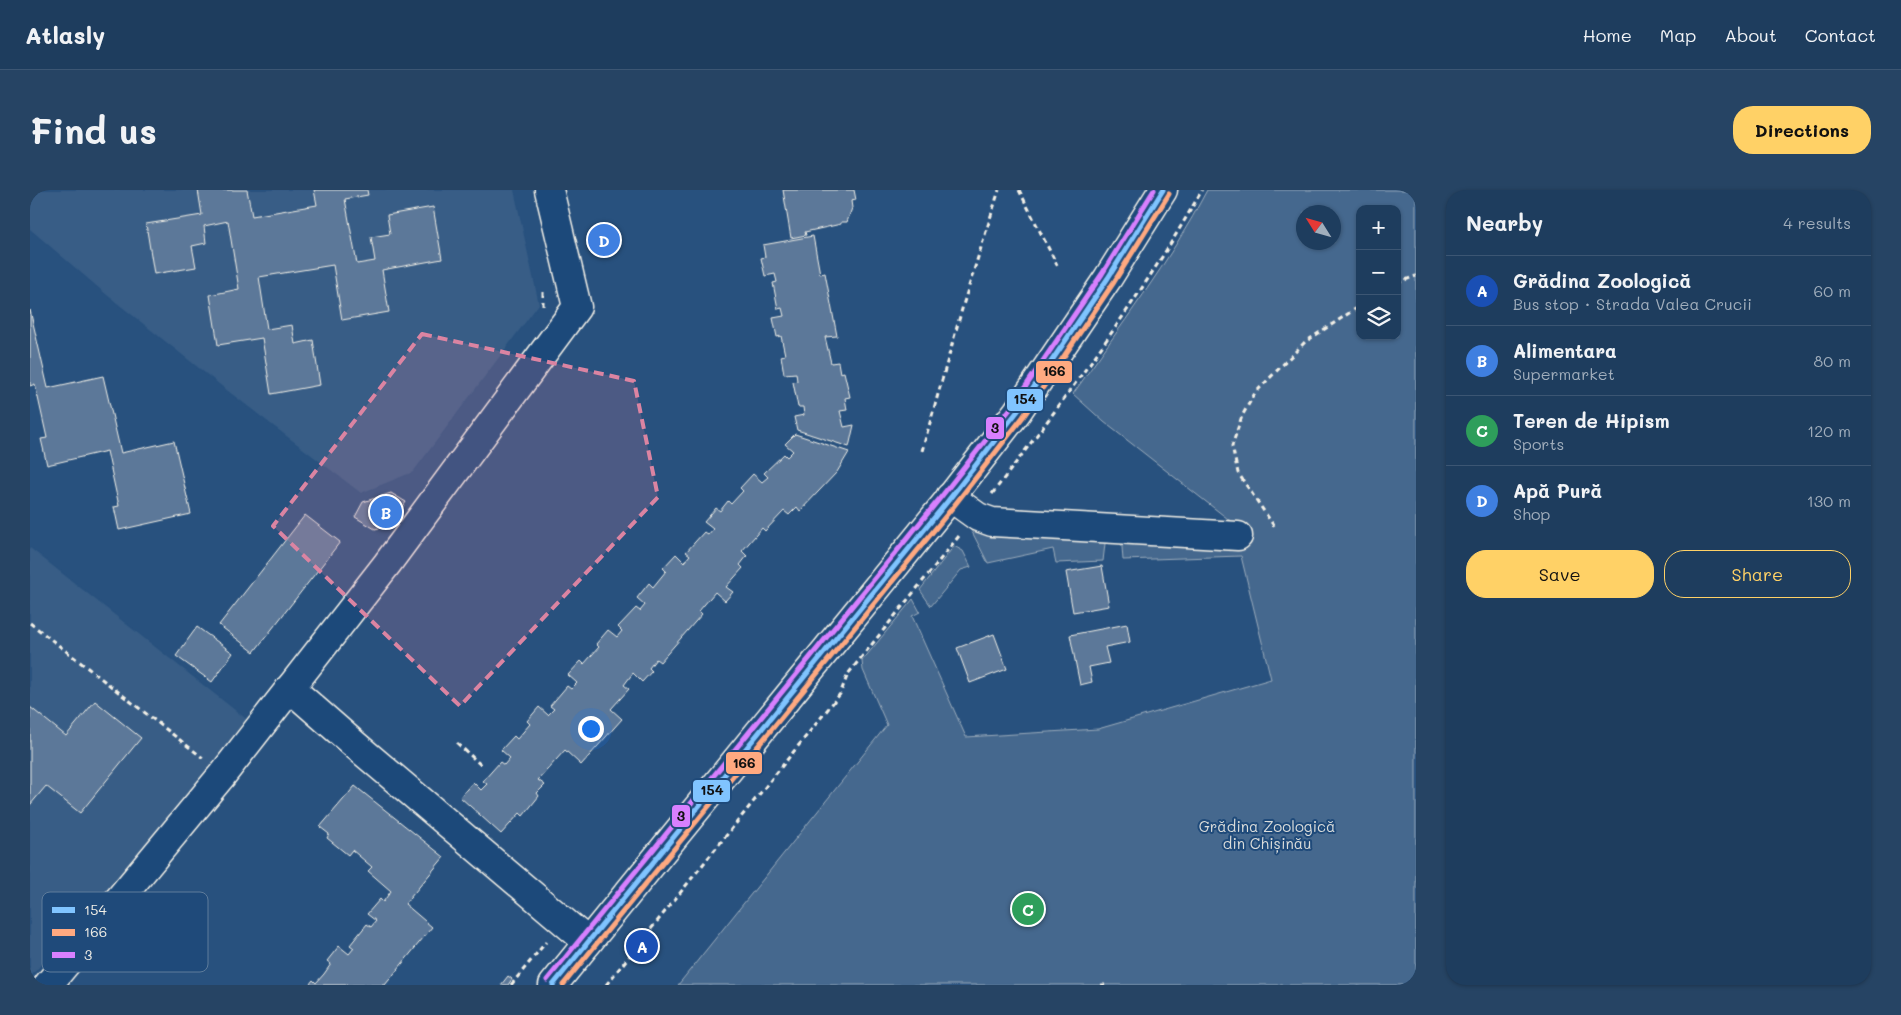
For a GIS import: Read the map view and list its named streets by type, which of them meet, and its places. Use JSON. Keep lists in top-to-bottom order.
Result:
{
  "parks": ["Grădina Zoologică din Chișinău"],
  "lines": ["transit line 154", "transit line 3", "transit line 166"],
  "legend": ["154", "166", "3"],
  "north": "top left",
  "page": {
    "header": "Atlasly",
    "nav": [
      "Home",
      "Map",
      "About",
      "Contact"
    ],
    "buttons": [
      "Directions",
      ["Save", "Share"]
    ],
    "title": "Find us",
    "heading": ["Nearby", "4 results"],
    "map_buttons": ["+", "−"],
    "pins": [
      "D",
      "B",
      "C",
      "A"
    ],
    "list": [
      {
        "mark": "A",
        "name": "Grădina Zoologică",
        "note": "Bus stop · Strada Valea Crucii",
        "value": "60 m"
      },
      {
        "mark": "B",
        "name": "Alimentara",
        "note": "Supermarket",
        "value": "80 m"
      },
      {
        "mark": "C",
        "name": "Teren de Hipism",
        "note": "Sports",
        "value": "120 m"
      },
      {
        "mark": "D",
        "name": "Apă Pură",
        "note": "Shop",
        "value": "130 m"
      }
    ]
  }
}
